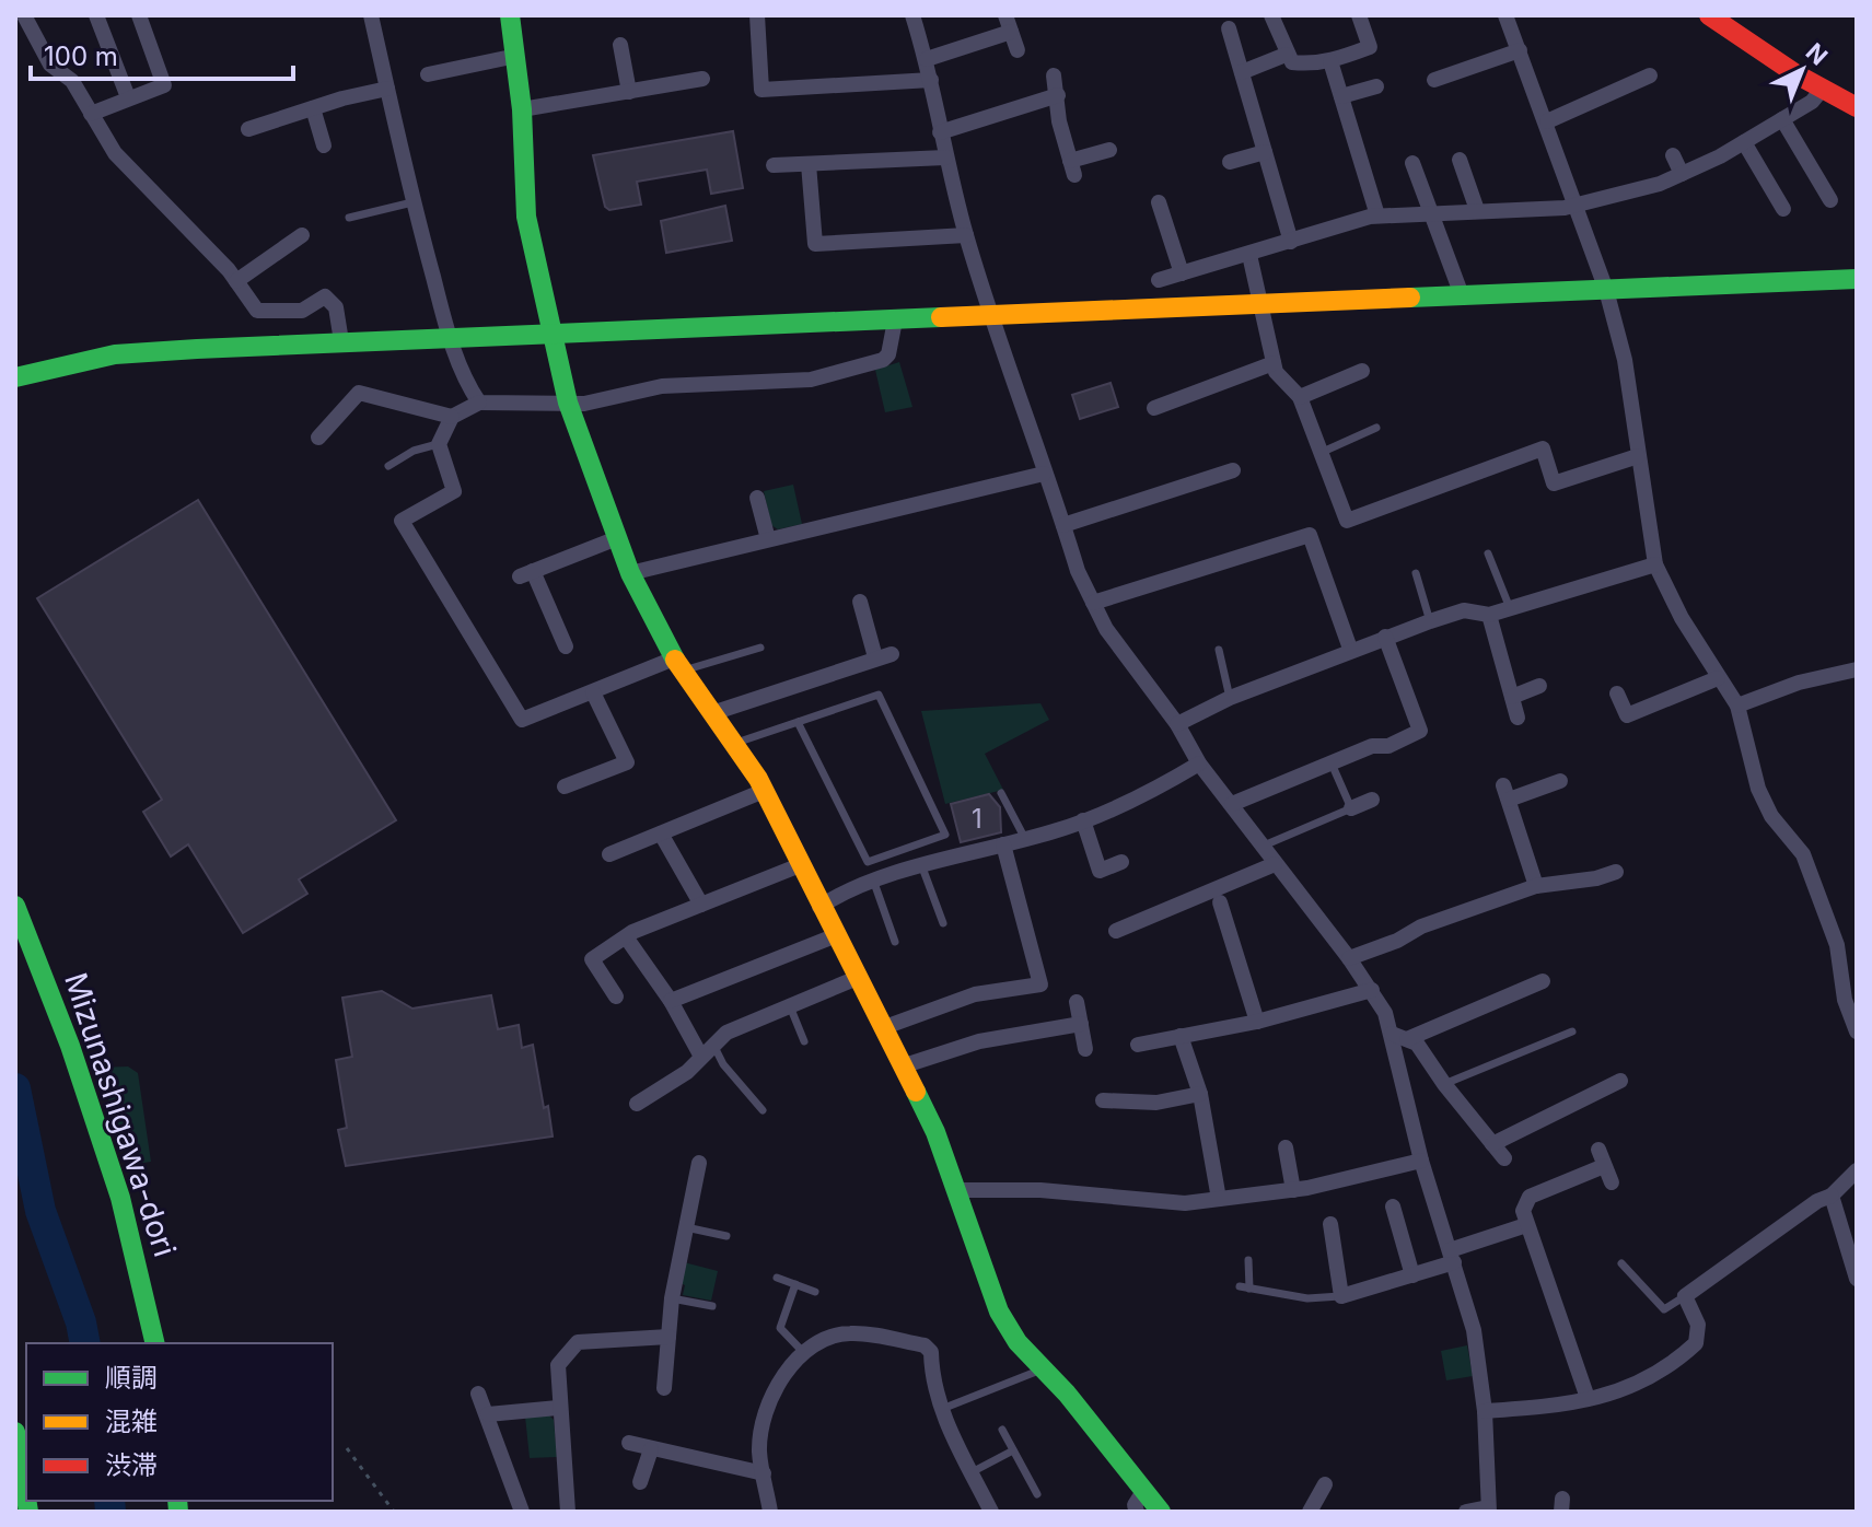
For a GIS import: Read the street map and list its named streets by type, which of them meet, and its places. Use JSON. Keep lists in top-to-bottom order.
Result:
{
  "streets": {
    "street": ["Mizunashigawa-dori"]
  },
  "house_numbers": ["1"],
  "legend": ["順調", "混雑", "渋滞"],
  "scale_bar": "100 m",
  "north": "top right"
}
